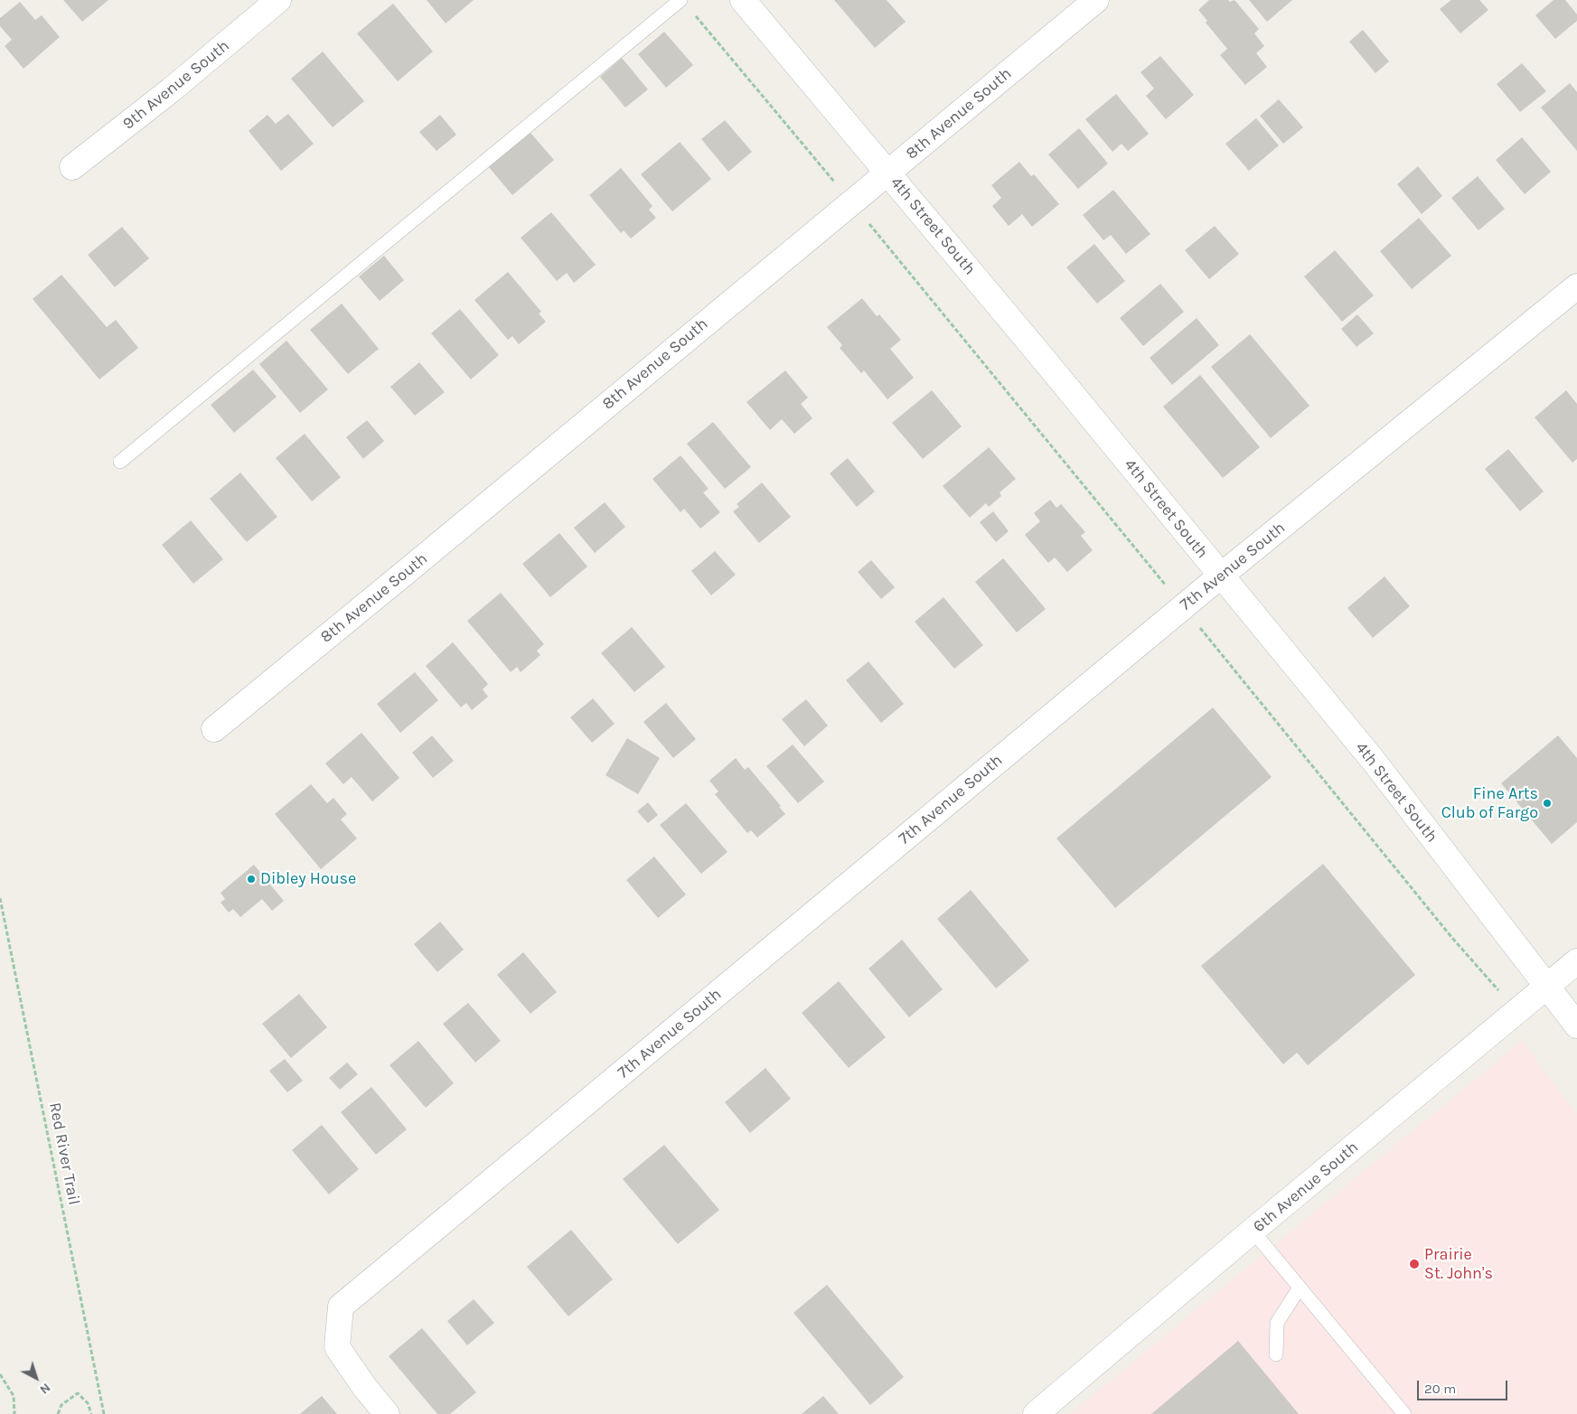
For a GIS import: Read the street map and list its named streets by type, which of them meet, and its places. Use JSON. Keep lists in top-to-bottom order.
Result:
{
  "streets": {
    "street": [
      "9th Avenue South",
      "8th Avenue South",
      "4th Street South",
      "7th Avenue South",
      "6th Avenue South"
    ],
    "path": ["Red River Trail"]
  },
  "crossings": [
    ["8th Avenue South", "4th Street South"],
    ["4th Street South", "7th Avenue South"],
    ["4th Street South", "6th Avenue South"]
  ],
  "places": ["Fine Arts Club of Fargo", "Dibley House", "Prairie St. John's"],
  "scale_bar": "20 m",
  "north": "bottom right"
}
